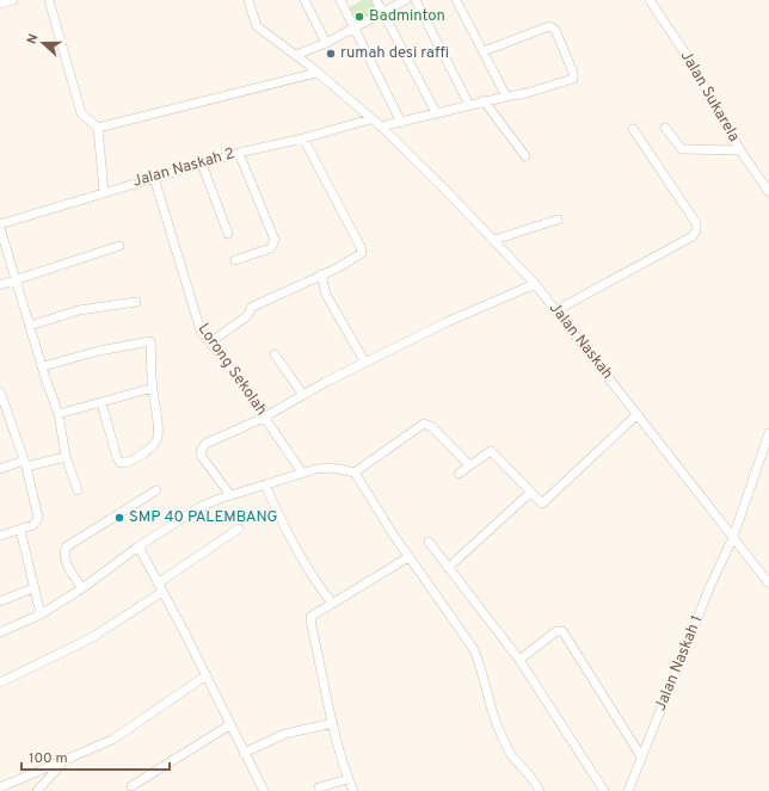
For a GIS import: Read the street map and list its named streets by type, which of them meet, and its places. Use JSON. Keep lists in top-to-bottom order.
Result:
{
  "streets": {
    "street": [
      "Jalan Sukarela",
      "Jalan Naskah 2",
      "Jalan Naskah",
      "Lorong Sekolah",
      "Jalan Naskah 1"
    ]
  },
  "crossings": [
    ["Jalan Naskah 2", "Jalan Naskah"],
    ["Jalan Naskah 2", "Lorong Sekolah"],
    ["Jalan Naskah", "Jalan Naskah 1"]
  ],
  "places": ["Badminton", "rumah desi raffi", "SMP 40 PALEMBANG"],
  "scale_bar": "100 m",
  "north": "left"
}
